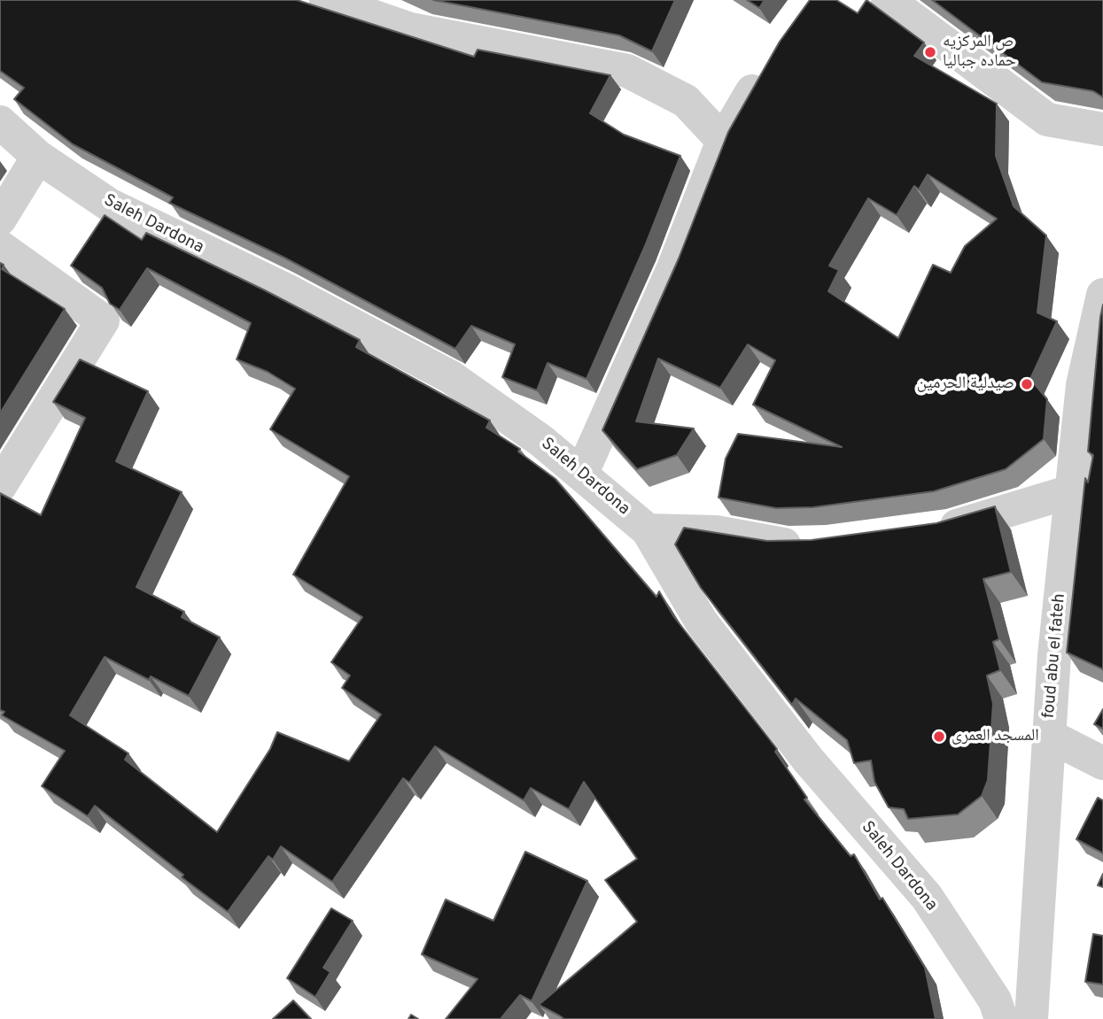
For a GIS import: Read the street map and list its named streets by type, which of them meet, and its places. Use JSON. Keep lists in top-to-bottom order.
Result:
{
  "streets": {
    "street": ["Saleh Dardona", "foud abu el fateh"]
  },
  "places": ["ص المركزيه حماده جباليا", "صيدلية الحرمين", "المسجد العمرى"]
}
